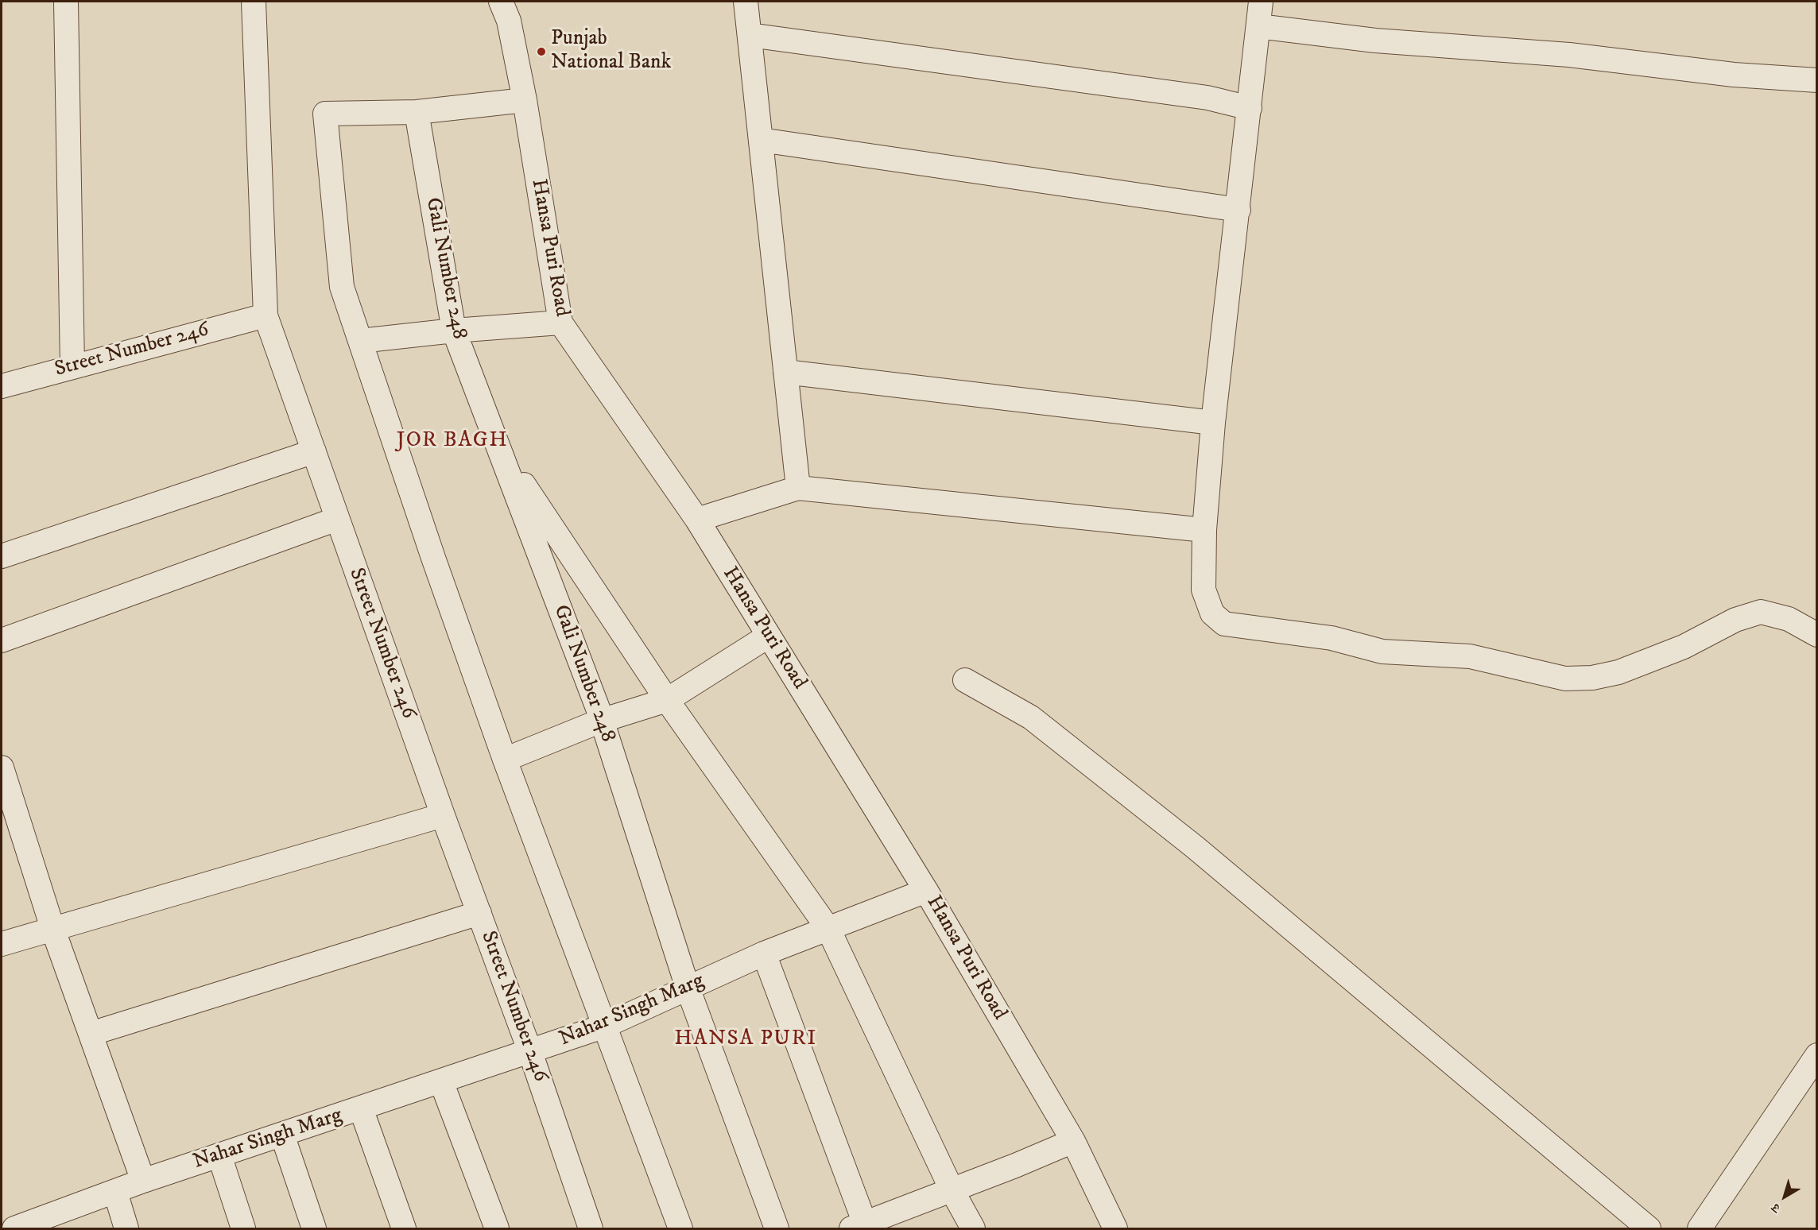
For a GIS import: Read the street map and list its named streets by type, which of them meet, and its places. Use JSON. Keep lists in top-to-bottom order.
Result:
{
  "streets": {
    "street": [
      "Hansa Puri Road",
      "Gali Number 248",
      "Street Number 246",
      "Nahar Singh Marg"
    ]
  },
  "crossings": [
    ["Hansa Puri Road", "Nahar Singh Marg"],
    ["Gali Number 248", "Nahar Singh Marg"],
    ["Street Number 246", "Nahar Singh Marg"]
  ],
  "districts": ["JOR BAGH", "HANSA PURI"],
  "places": ["Punjab National Bank"],
  "north": "bottom left"
}
